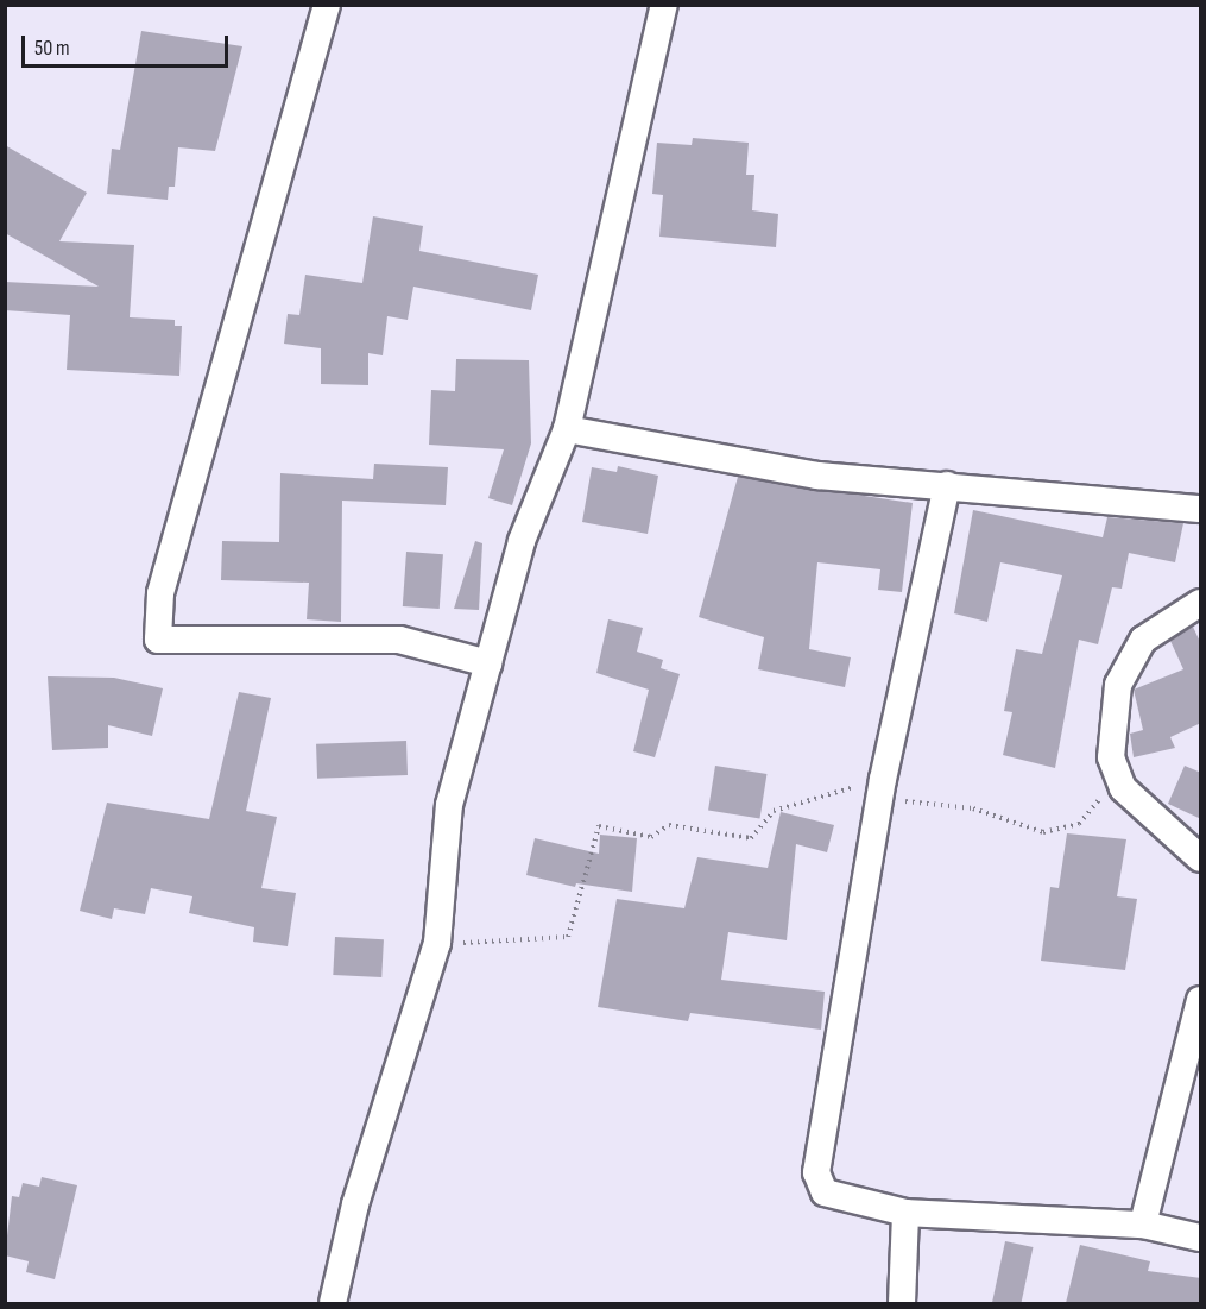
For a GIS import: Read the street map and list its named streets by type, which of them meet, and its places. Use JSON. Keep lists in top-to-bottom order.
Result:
{
  "scale_bar": "50 m"
}
